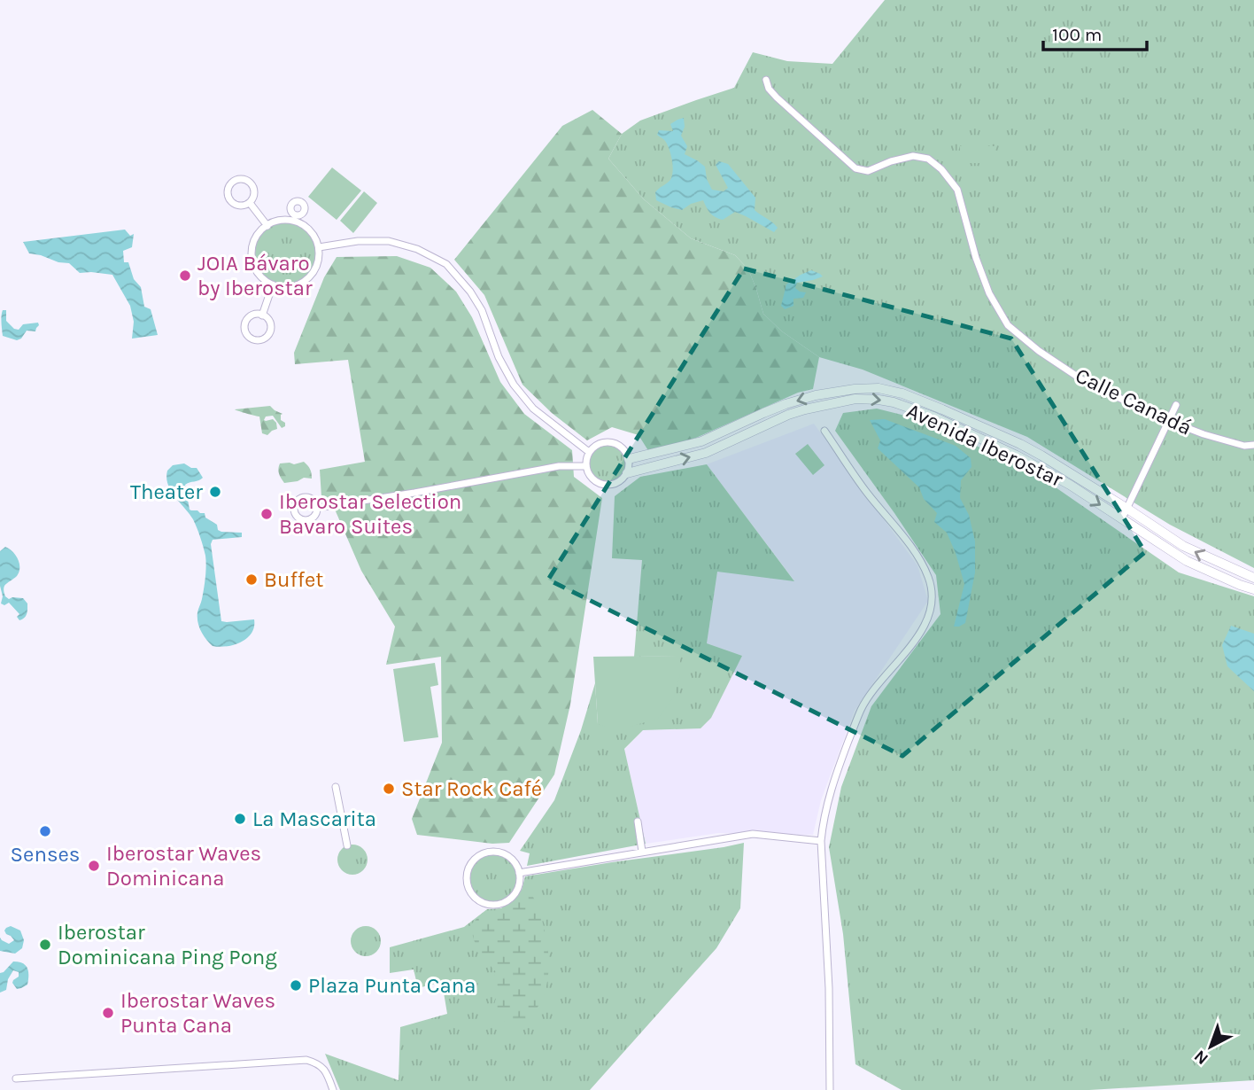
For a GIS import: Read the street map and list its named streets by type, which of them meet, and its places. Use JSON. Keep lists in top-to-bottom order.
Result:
{
  "streets": {
    "street": ["Calle Canadá", "Avenida Iberostar"]
  },
  "places": [
    "JOIA Bávaro by Iberostar",
    "Theater",
    "Iberostar Selection Bavaro Suites",
    "Buffet",
    "Star Rock Café",
    "La Mascarita",
    "Senses",
    "Iberostar Waves Dominicana",
    "Iberostar Dominicana Ping Pong",
    "Plaza Punta Cana",
    "Iberostar Waves Punta Cana"
  ],
  "scale_bar": "100 m",
  "north": "bottom left"
}
